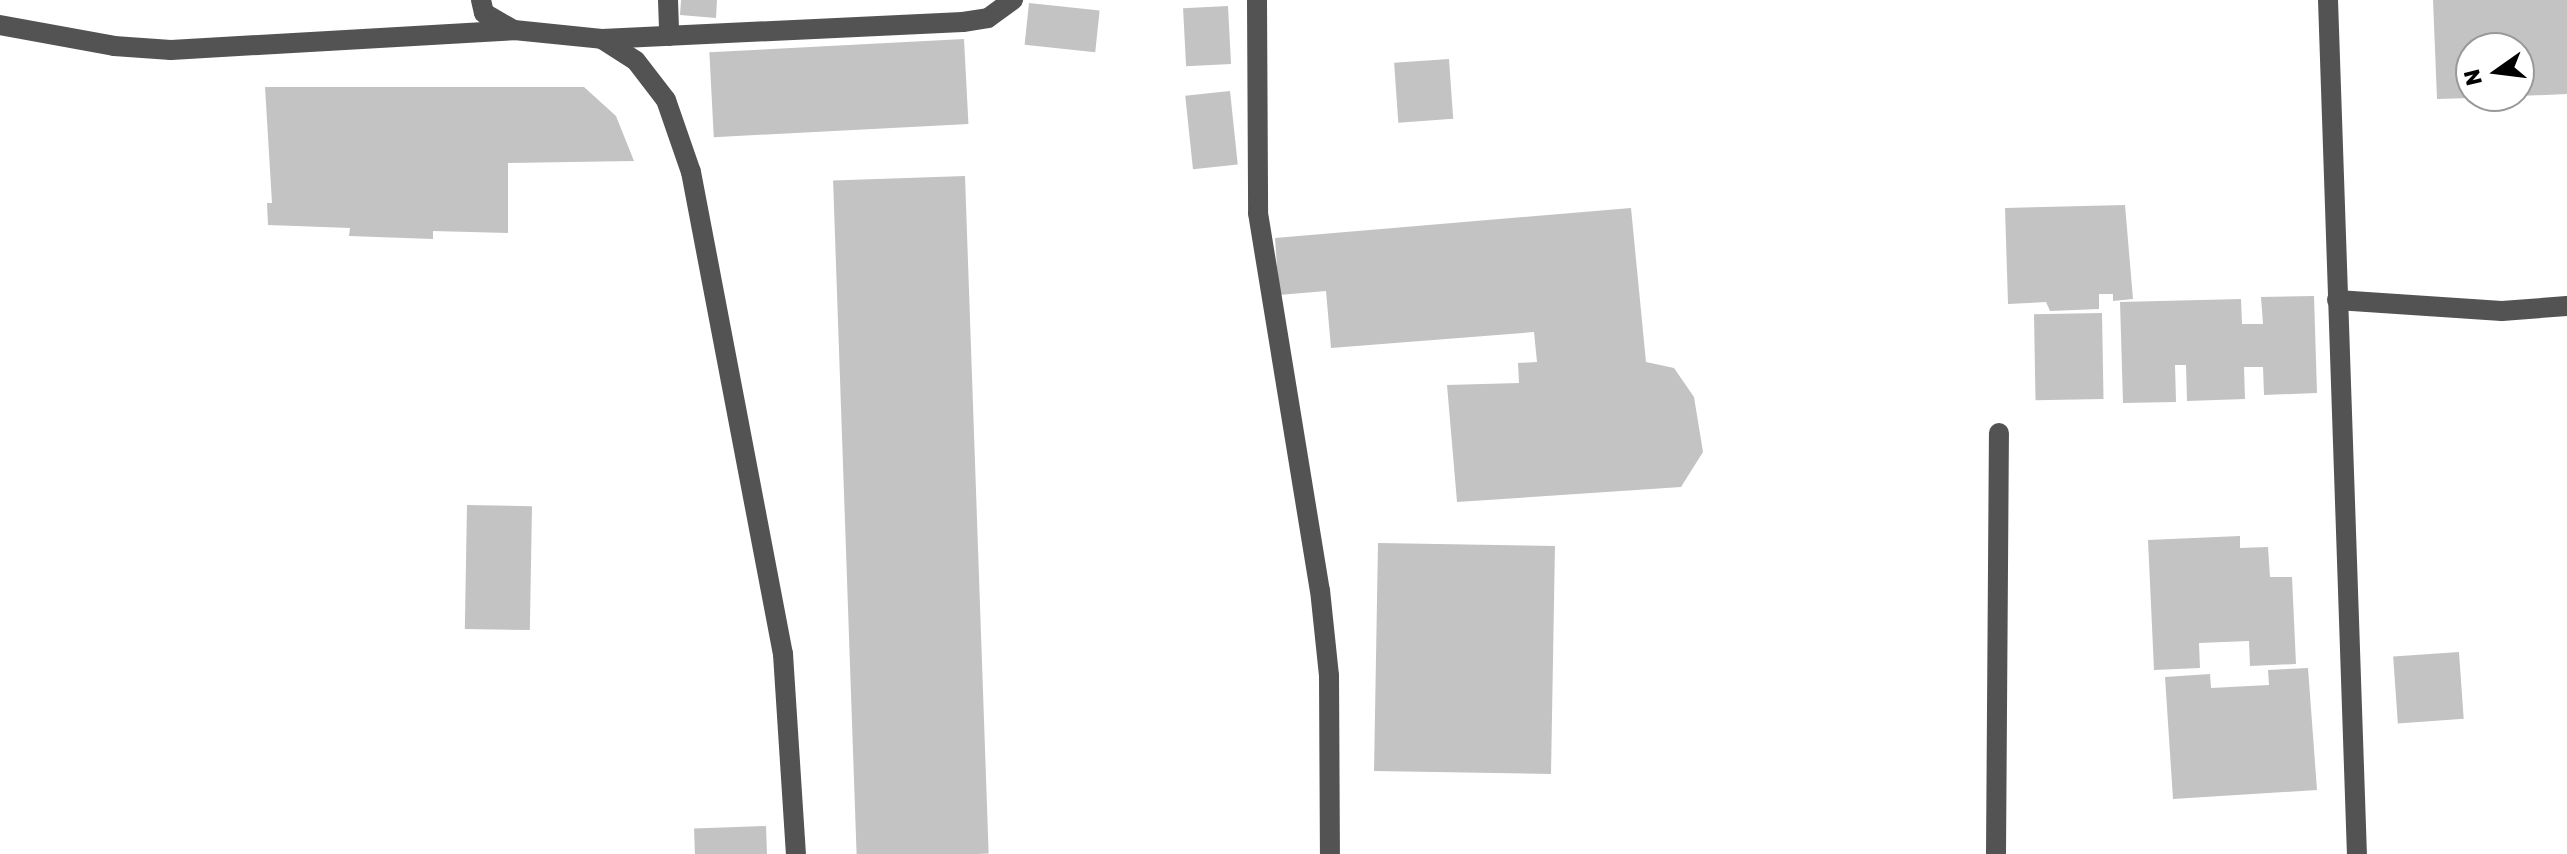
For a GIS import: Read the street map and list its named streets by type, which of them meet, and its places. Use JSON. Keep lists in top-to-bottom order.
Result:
{
  "north": "left"
}
